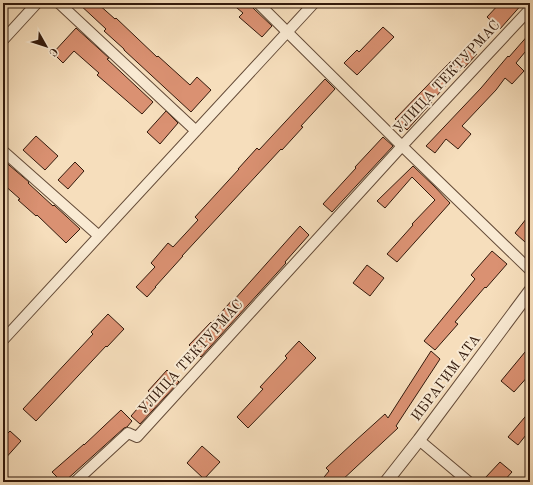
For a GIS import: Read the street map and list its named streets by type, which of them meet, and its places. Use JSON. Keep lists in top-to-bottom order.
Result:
{
  "streets": {
    "street": ["УЛИЦА ТЕКТУРМАС", "ИБРАГИМ АТА"]
  },
  "north": "bottom right"
}
